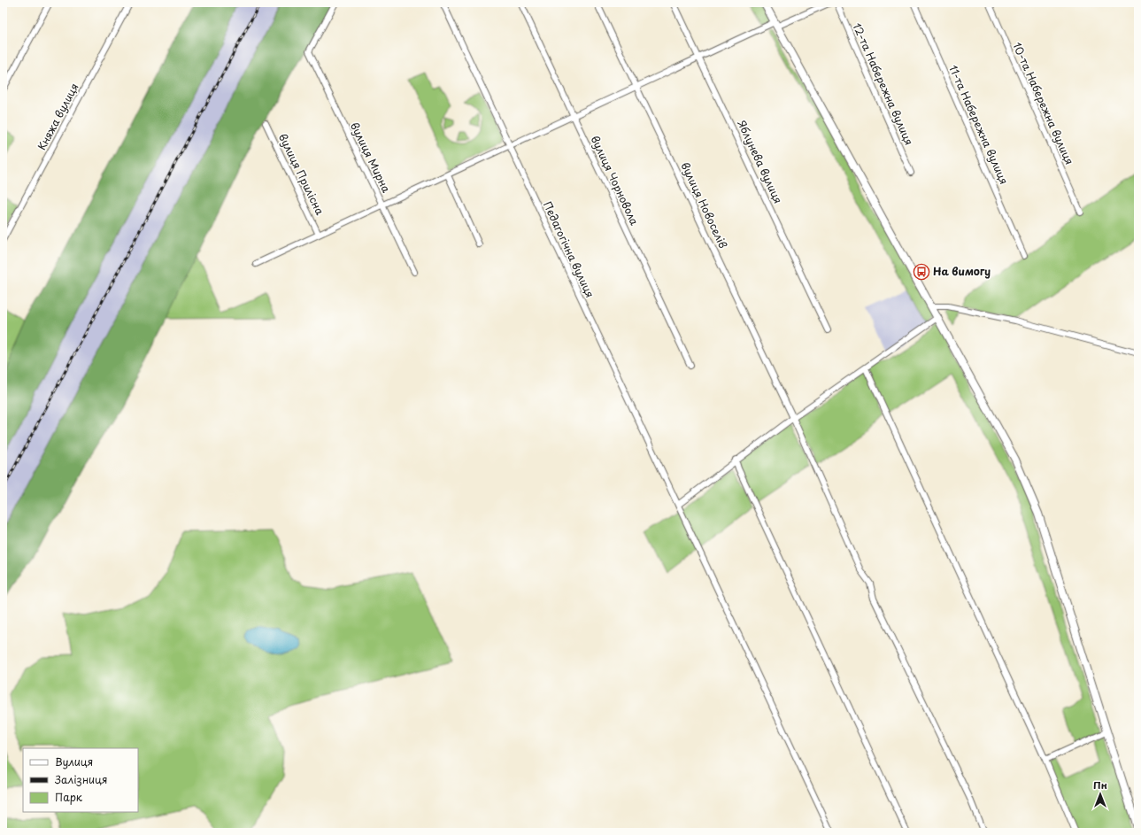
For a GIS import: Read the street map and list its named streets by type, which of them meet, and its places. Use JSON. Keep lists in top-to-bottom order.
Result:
{
  "streets": {
    "street": [
      "12-та Набережна вулиця",
      "10-та Набережна вулиця",
      "Княжа вулиця",
      "11-та Набережна вулиця",
      "вулиця Мирна",
      "Яблунева вулиця",
      "вулиця Прилісна",
      "вулиця Чорновола",
      "вулиця Новоселів",
      "Педагогічна вулиця"
    ]
  },
  "places": {
    "bus stop": ["На вимогу"]
  },
  "legend": ["Вулиця", "Залізниця", "Парк"],
  "north": "top"
}
